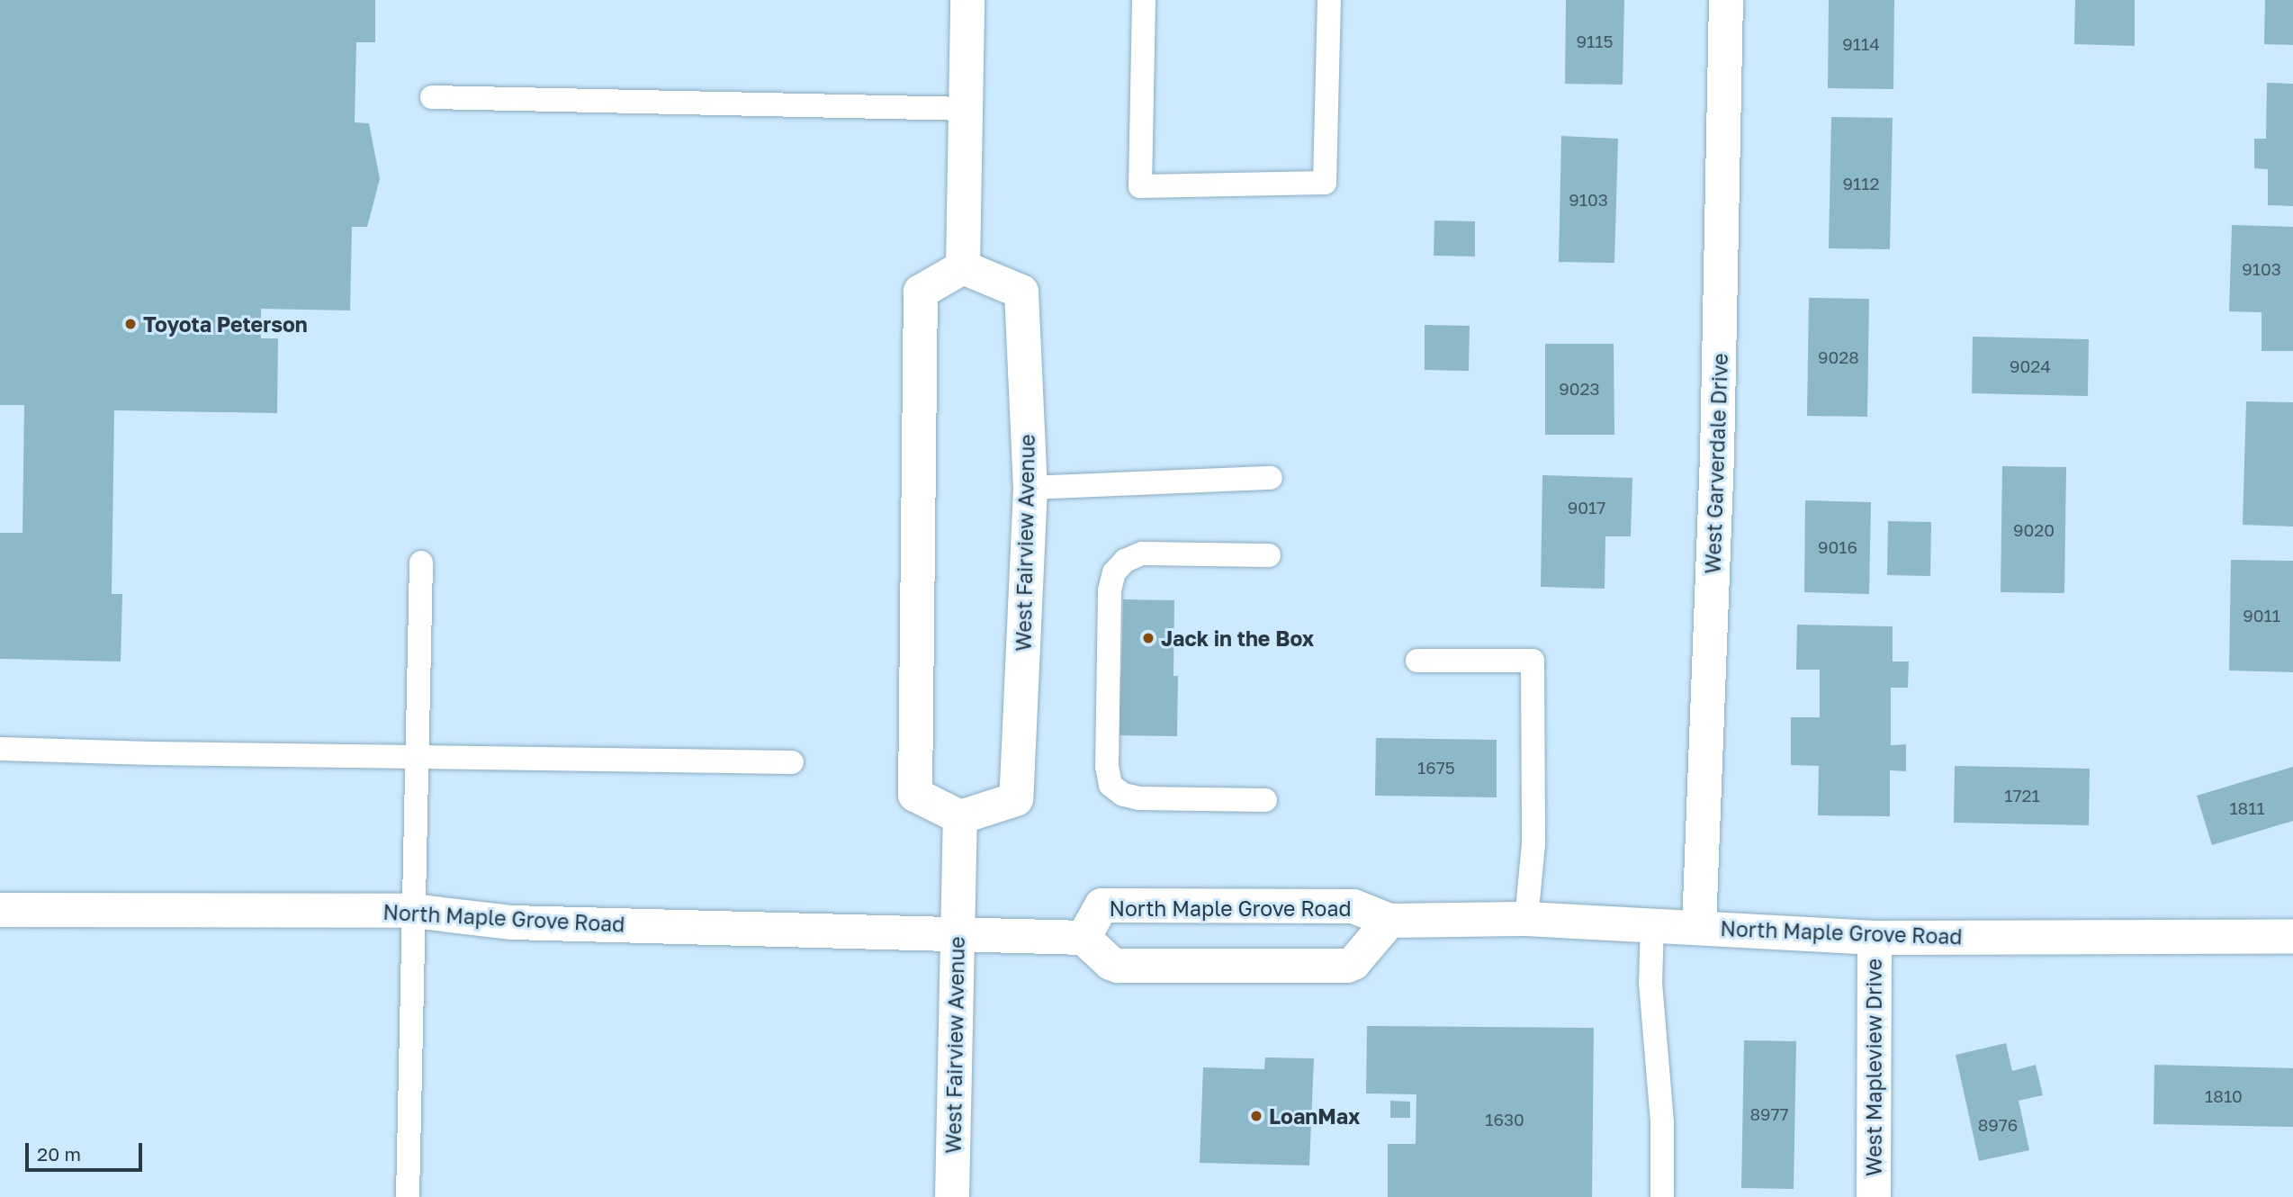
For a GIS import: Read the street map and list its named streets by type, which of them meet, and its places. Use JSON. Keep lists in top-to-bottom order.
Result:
{
  "streets": {
    "main road": [
      "West Garverdale Drive",
      "West Fairview Avenue",
      "North Maple Grove Road",
      "West Mapleview Drive"
    ]
  },
  "crossings": [
    ["West Garverdale Drive", "North Maple Grove Road"],
    ["West Fairview Avenue", "North Maple Grove Road"],
    ["North Maple Grove Road", "West Mapleview Drive"]
  ],
  "places": ["Toyota Peterson", "Jack in the Box", "LoanMax"],
  "house_numbers": [
    "9115",
    "9114",
    "9112",
    "9103",
    "9103",
    "9028",
    "9024",
    "9023",
    "9017",
    "9020",
    "9016",
    "9011",
    "1675",
    "1721",
    "1811",
    "1810",
    "8977",
    "1630",
    "8976"
  ],
  "scale_bar": "20 m"
}
